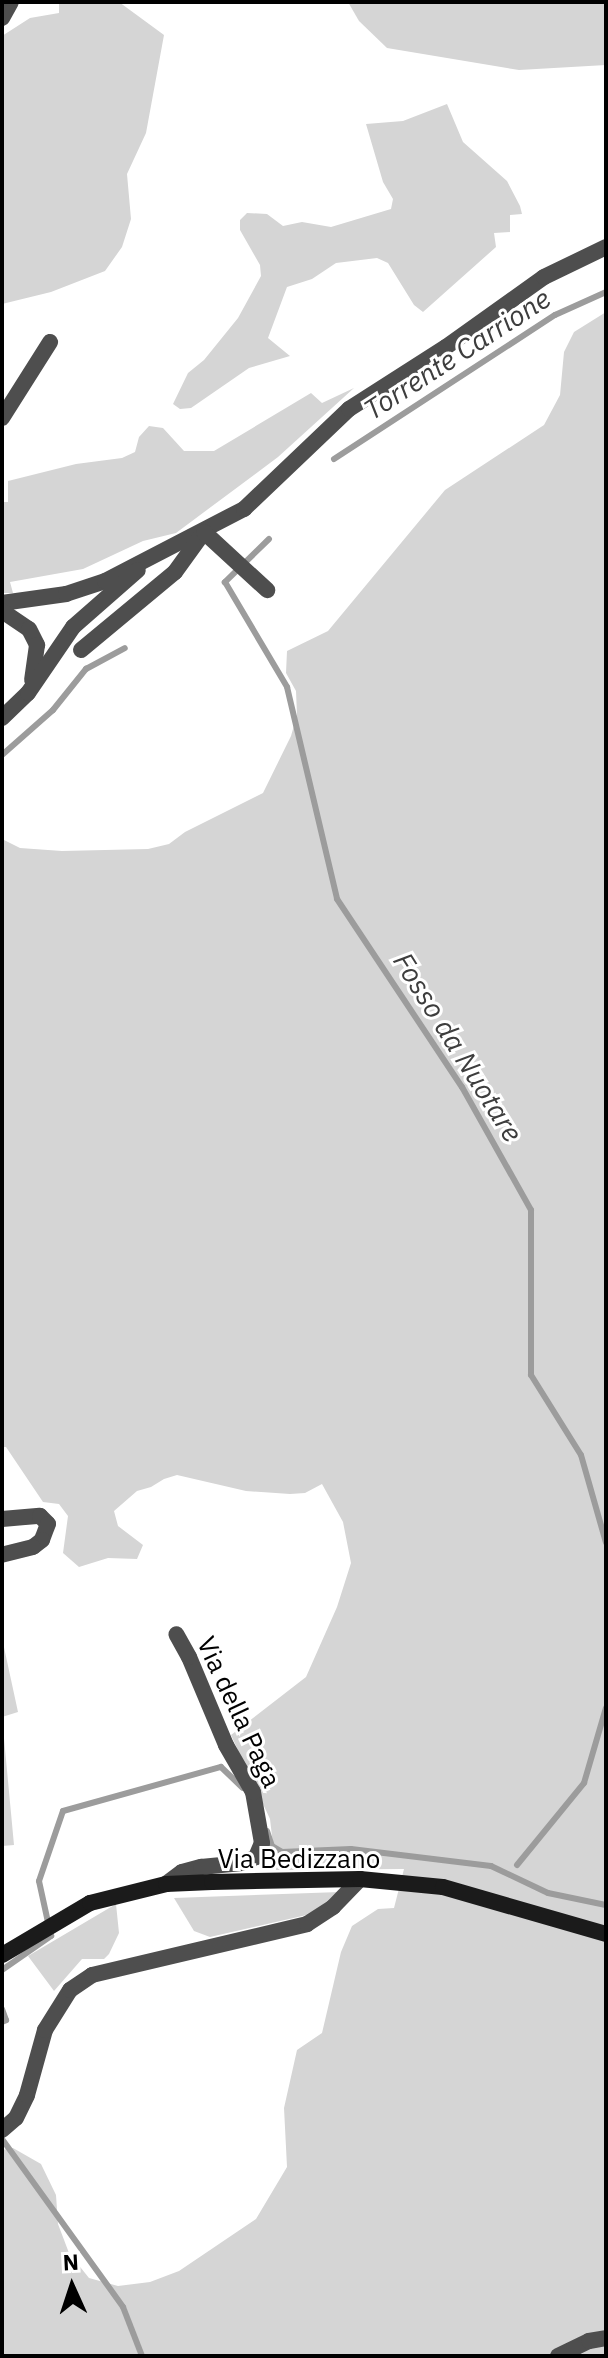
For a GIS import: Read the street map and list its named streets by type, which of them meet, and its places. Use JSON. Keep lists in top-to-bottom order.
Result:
{
  "streets": {
    "street": ["Via della Paga", "Via Bedizzano"]
  },
  "crossings": [
    ["Via della Paga", "Via Bedizzano"]
  ],
  "water": ["Torrente Carrione", "Fosso da Nuotare"],
  "north": "top"
}
